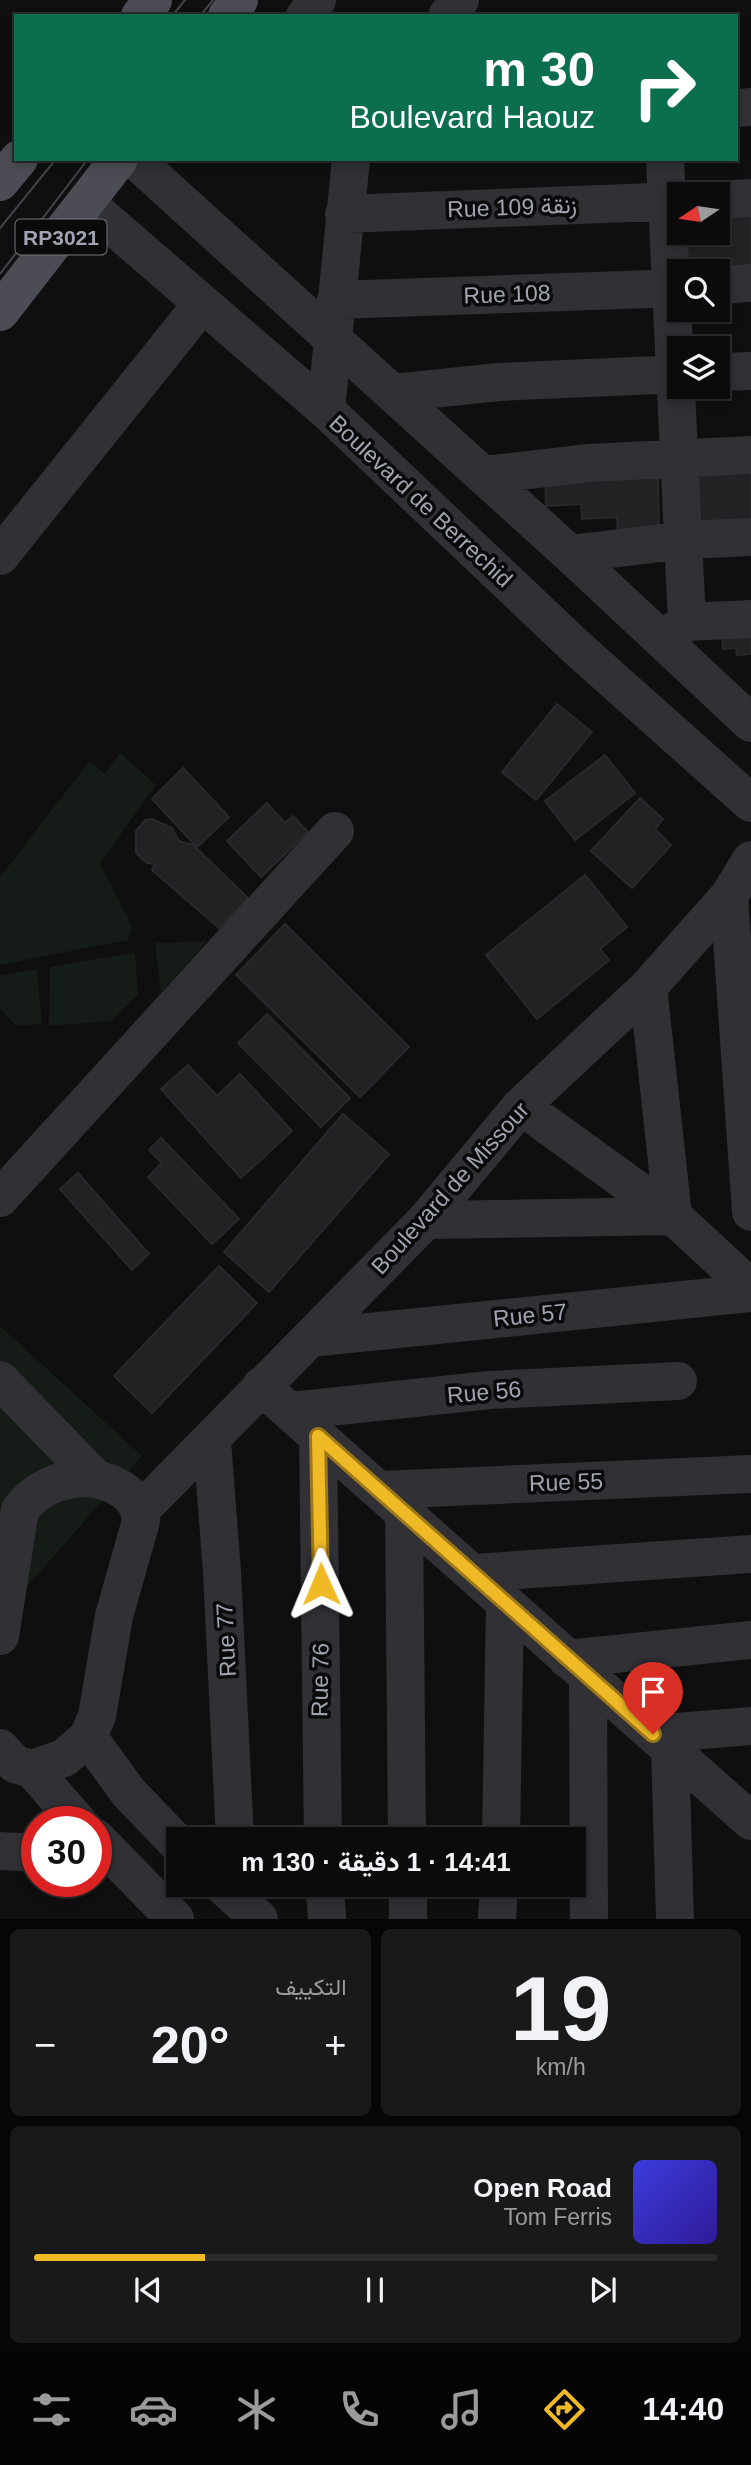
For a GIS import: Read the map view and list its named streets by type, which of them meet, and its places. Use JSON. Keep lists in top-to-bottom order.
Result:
{
  "streets": {
    "main road": ["RP3021"],
    "street": [
      "Rue 109 زنقة",
      "Rue 108",
      "Boulevard de Berrechid",
      "Boulevard de Missour",
      "Rue 57",
      "Rue 56",
      "Rue 55",
      "Rue 77",
      "Rue 76"
    ]
  },
  "crossings": [
    ["RP3021", "Boulevard de Berrechid"],
    ["Boulevard de Missour", "Rue 57"],
    ["Boulevard de Missour", "Rue 77"],
    ["Rue 56", "Rue 76"]
  ],
  "north": "left",
  "page": {
    "turn": ["30 m", "Boulevard Haouz"],
    "limit": "30",
    "trip": "14:41 · 1 دقيقة · 130 m",
    "tile": [
      ["19", "km/h"],
      "التكييف"
    ],
    "heat": ["−", "20°", "+"],
    "song": ["Open Road", "Tom Ferris"],
    "tabs": "14:40"
  }
}
